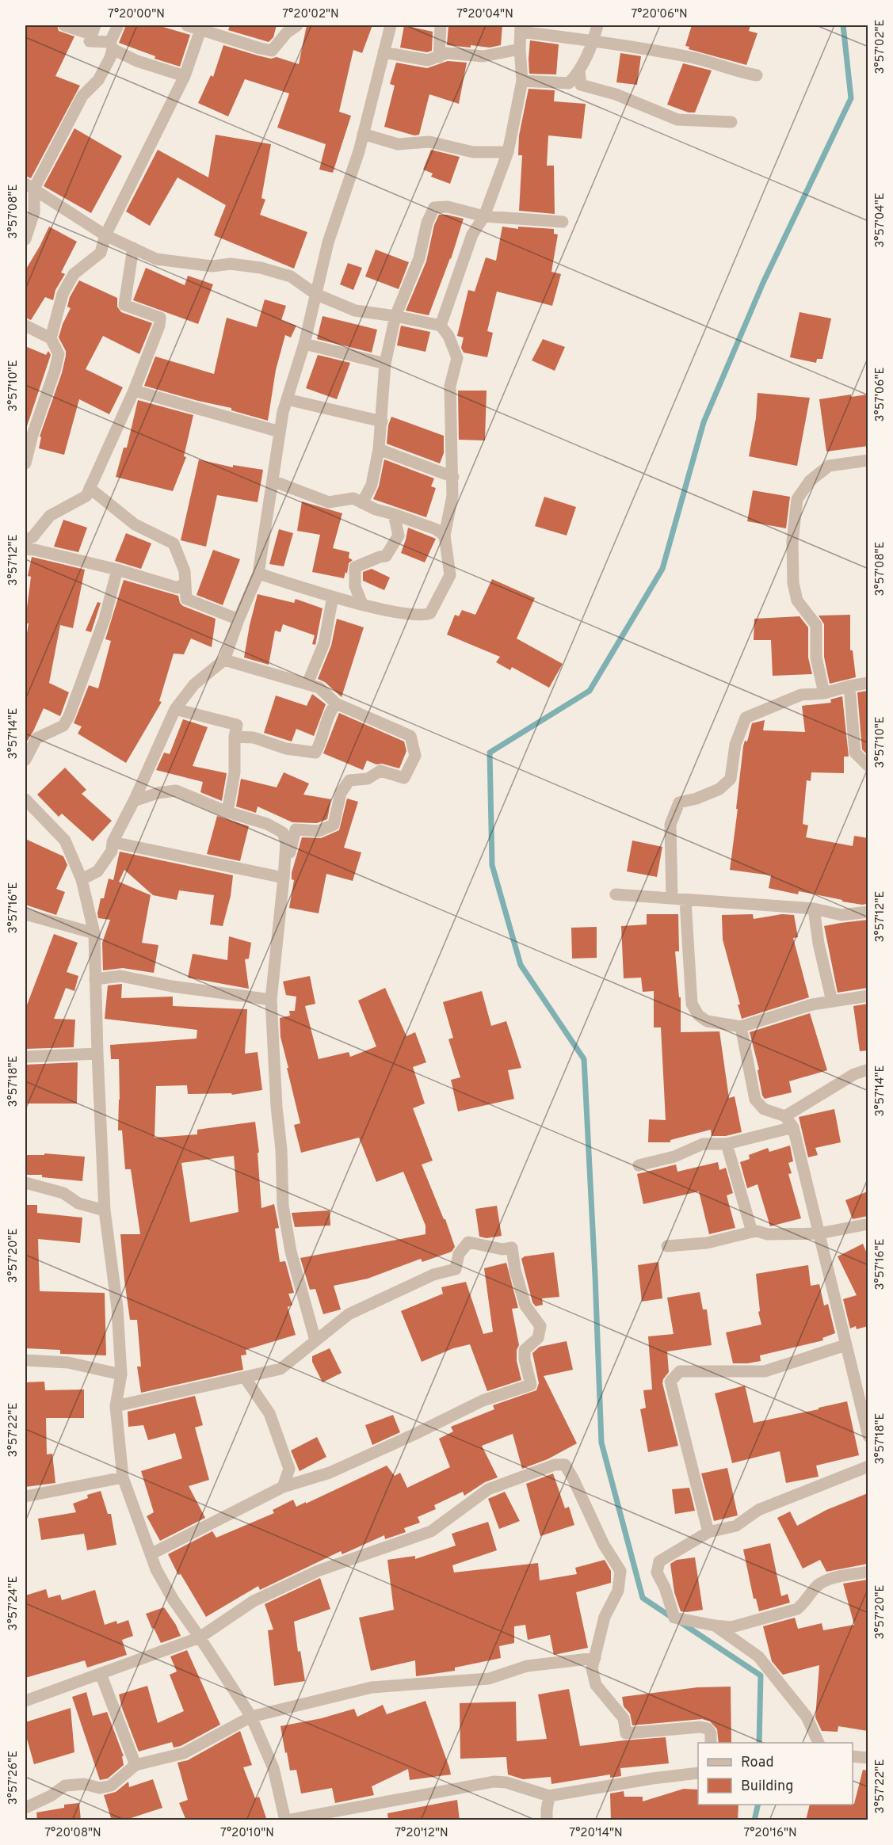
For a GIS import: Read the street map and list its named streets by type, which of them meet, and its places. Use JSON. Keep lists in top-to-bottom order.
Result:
{
  "legend": ["Road", "Building"],
  "coordinates": [
    "7°20'00\"N",
    "7°20'02\"N",
    "7°20'04\"N",
    "7°20'06\"N",
    "3°57'02\"E",
    "3°57'08\"E",
    "3°57'04\"E",
    "3°57'10\"E",
    "3°57'06\"E",
    "3°57'12\"E",
    "3°57'14\"E",
    "3°57'16\"E",
    "3°57'18\"E",
    "3°57'20\"E",
    "3°57'22\"E",
    "3°57'24\"E",
    "3°57'26\"E",
    "7°20'08\"N",
    "7°20'10\"N",
    "7°20'12\"N",
    "7°20'14\"N",
    "7°20'16\"N"
  ]
}
